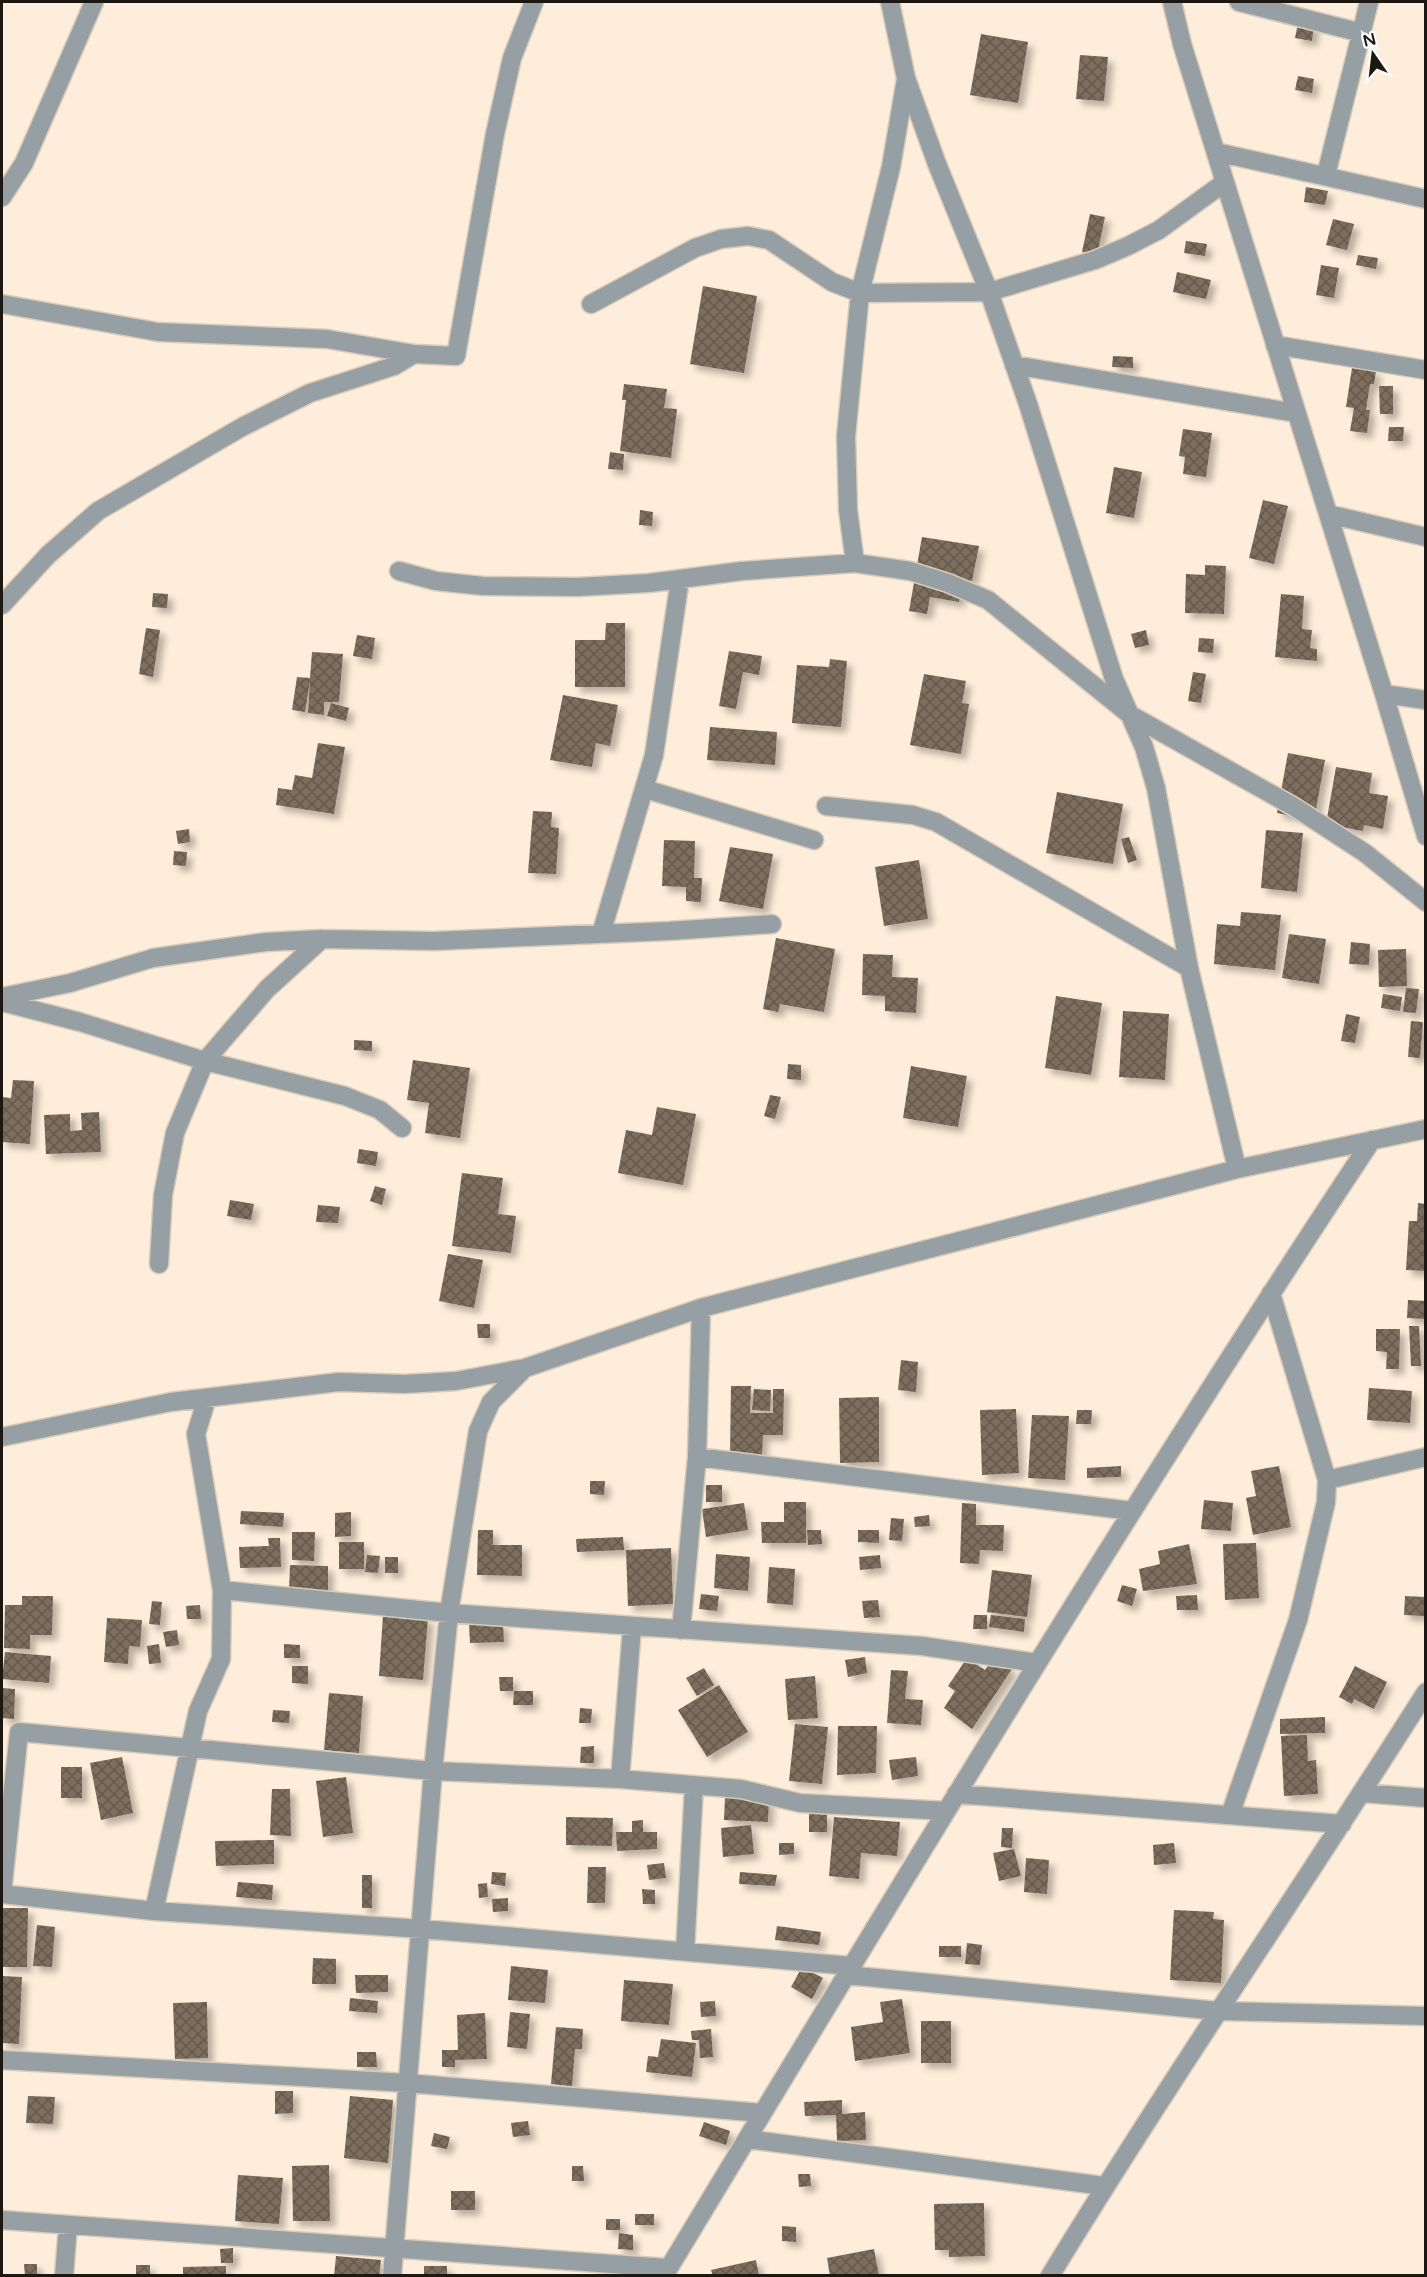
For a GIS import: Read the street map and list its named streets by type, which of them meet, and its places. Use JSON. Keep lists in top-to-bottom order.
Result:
{
  "north": "top"
}
